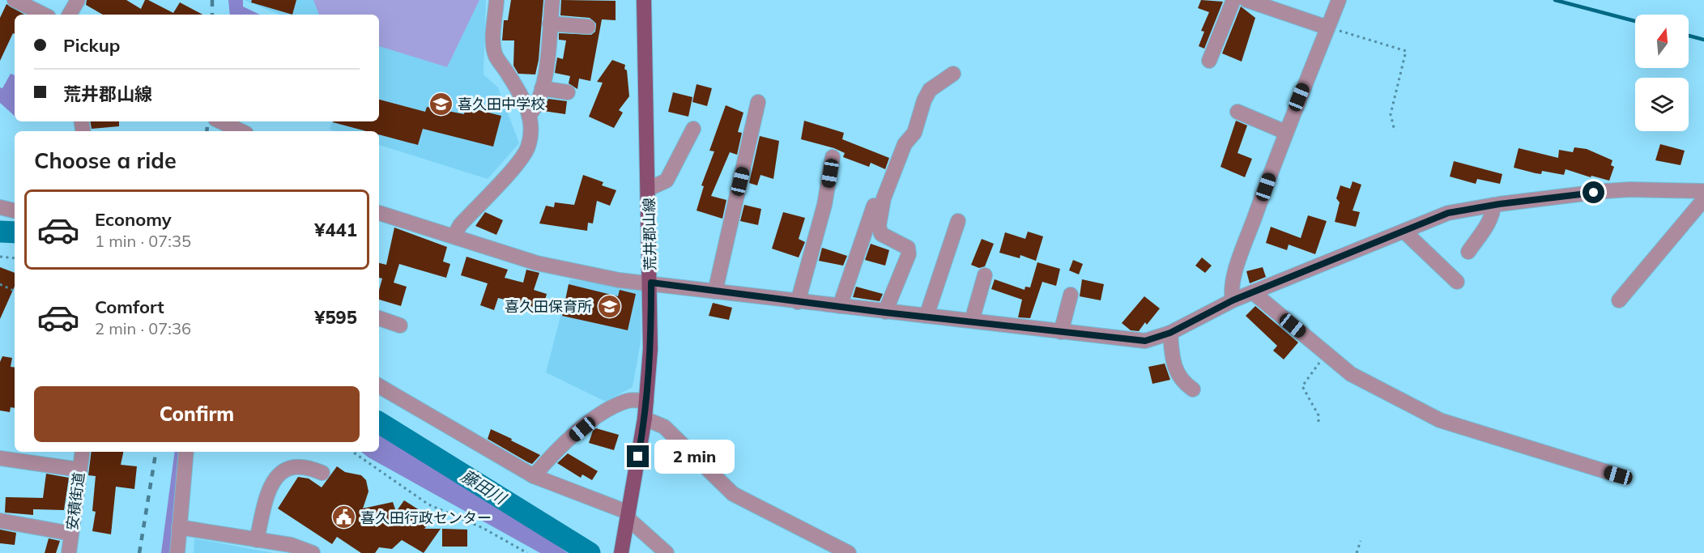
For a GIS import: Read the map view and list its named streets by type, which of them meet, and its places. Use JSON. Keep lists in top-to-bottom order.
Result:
{
  "streets": {
    "main road": ["荒井郡山線"],
    "street": ["安積街道"]
  },
  "water": ["藤田川"],
  "places": {
    "school or university": ["喜久田中学校", "喜久田保育所"],
    "public building": ["喜久田行政センター"]
  },
  "north": "top",
  "page": {
    "banner": ["Pickup", "荒井郡山線"],
    "heading": "Choose a ride",
    "list": [
      {
        "name": "Economy",
        "note": "1 min · 07:35",
        "value": "¥441"
      },
      {
        "name": "Comfort",
        "note": "2 min · 07:36",
        "value": "¥595"
      }
    ],
    "buttons": "Confirm",
    "bubble": "2 min"
  }
}
